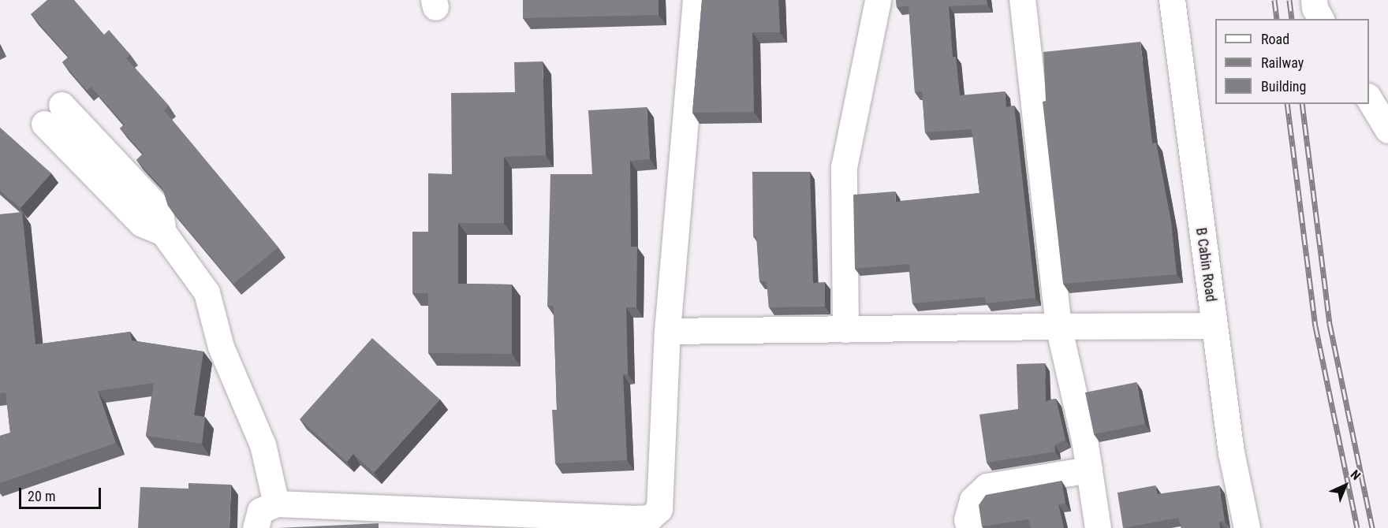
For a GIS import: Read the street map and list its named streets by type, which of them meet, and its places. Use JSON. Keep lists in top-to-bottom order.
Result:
{
  "streets": {
    "street": ["B Cabin Road"]
  },
  "legend": ["Road", "Railway", "Building"],
  "scale_bar": "20 m",
  "north": "top right"
}
